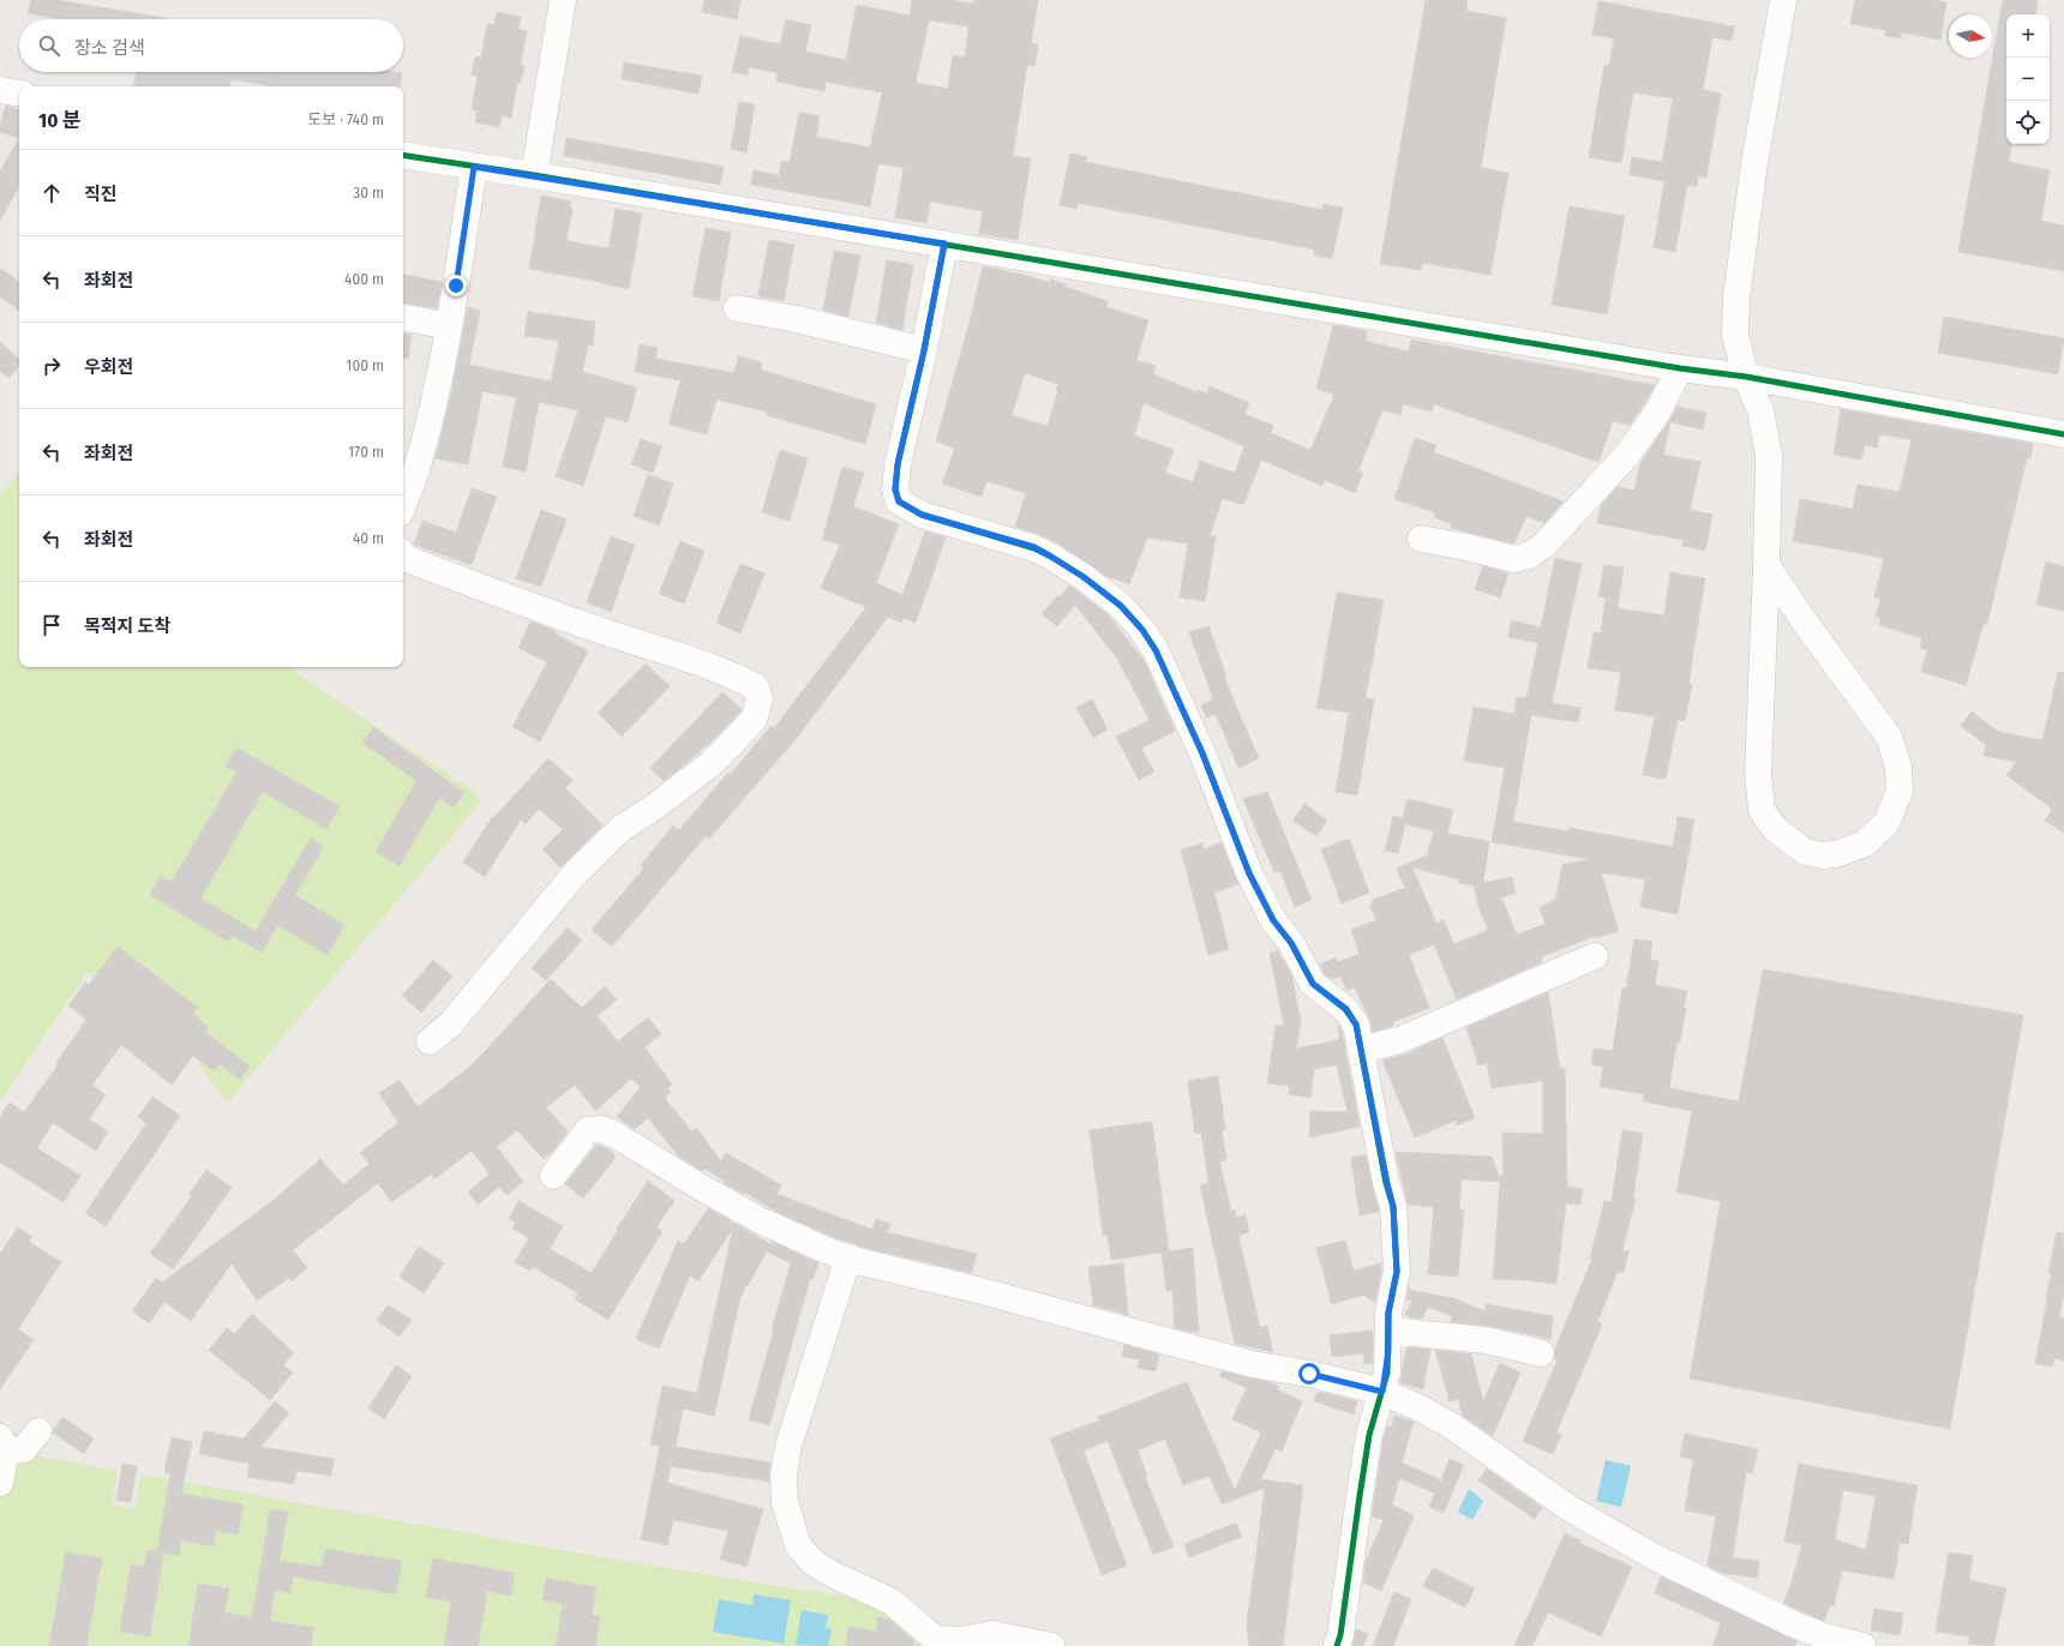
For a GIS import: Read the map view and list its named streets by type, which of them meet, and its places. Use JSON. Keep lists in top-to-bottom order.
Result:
{
  "north": "right",
  "page": {
    "map_buttons": ["+", "−"],
    "search": "장소 검색",
    "heading": ["10 분", "도보 · 740 m"],
    "list": [
      ["직진", "30 m"],
      ["좌회전", "400 m"],
      ["우회전", "100 m"],
      ["좌회전", "170 m"],
      ["좌회전", "40 m"],
      "목적지 도착"
    ]
  }
}
